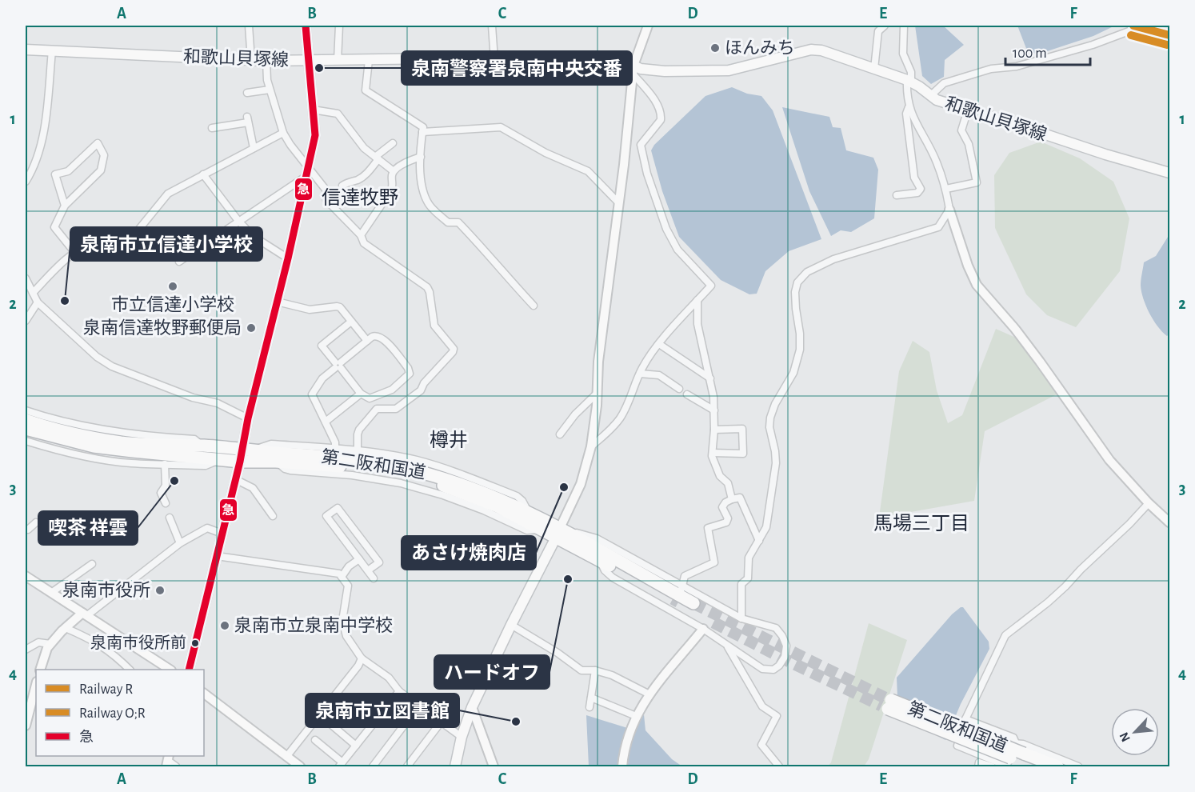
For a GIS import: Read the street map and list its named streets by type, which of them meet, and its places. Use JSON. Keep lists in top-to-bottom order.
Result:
{
  "streets": {
    "highway": ["第二阪和国道"],
    "main road": ["和歌山貝塚線"]
  },
  "districts": ["信達牧野", "樽井", "馬場三丁目"],
  "places": [
    "ほんみち",
    "泉南警察署泉南中央交番",
    "市立信達小学校",
    "泉南市立信達小学校",
    "泉南信達牧野郵便局",
    "喫茶 祥雲",
    "あさけ焼肉店",
    "ハードオフ",
    "泉南市役所",
    "泉南市立泉南中学校",
    "泉南市役所前",
    "泉南市立図書館"
  ],
  "lines": ["rail line R", "transit line 急", "rail line O;R"],
  "legend": ["Railway R", "Railway O;R", "急"],
  "scale_bar": "100 m",
  "north": "bottom left",
  "grid": {
    "columns": [
      "A",
      "B",
      "C",
      "D",
      "E",
      "F"
    ],
    "rows": [
      "1",
      "2",
      "3",
      "4"
    ]
  }
}
